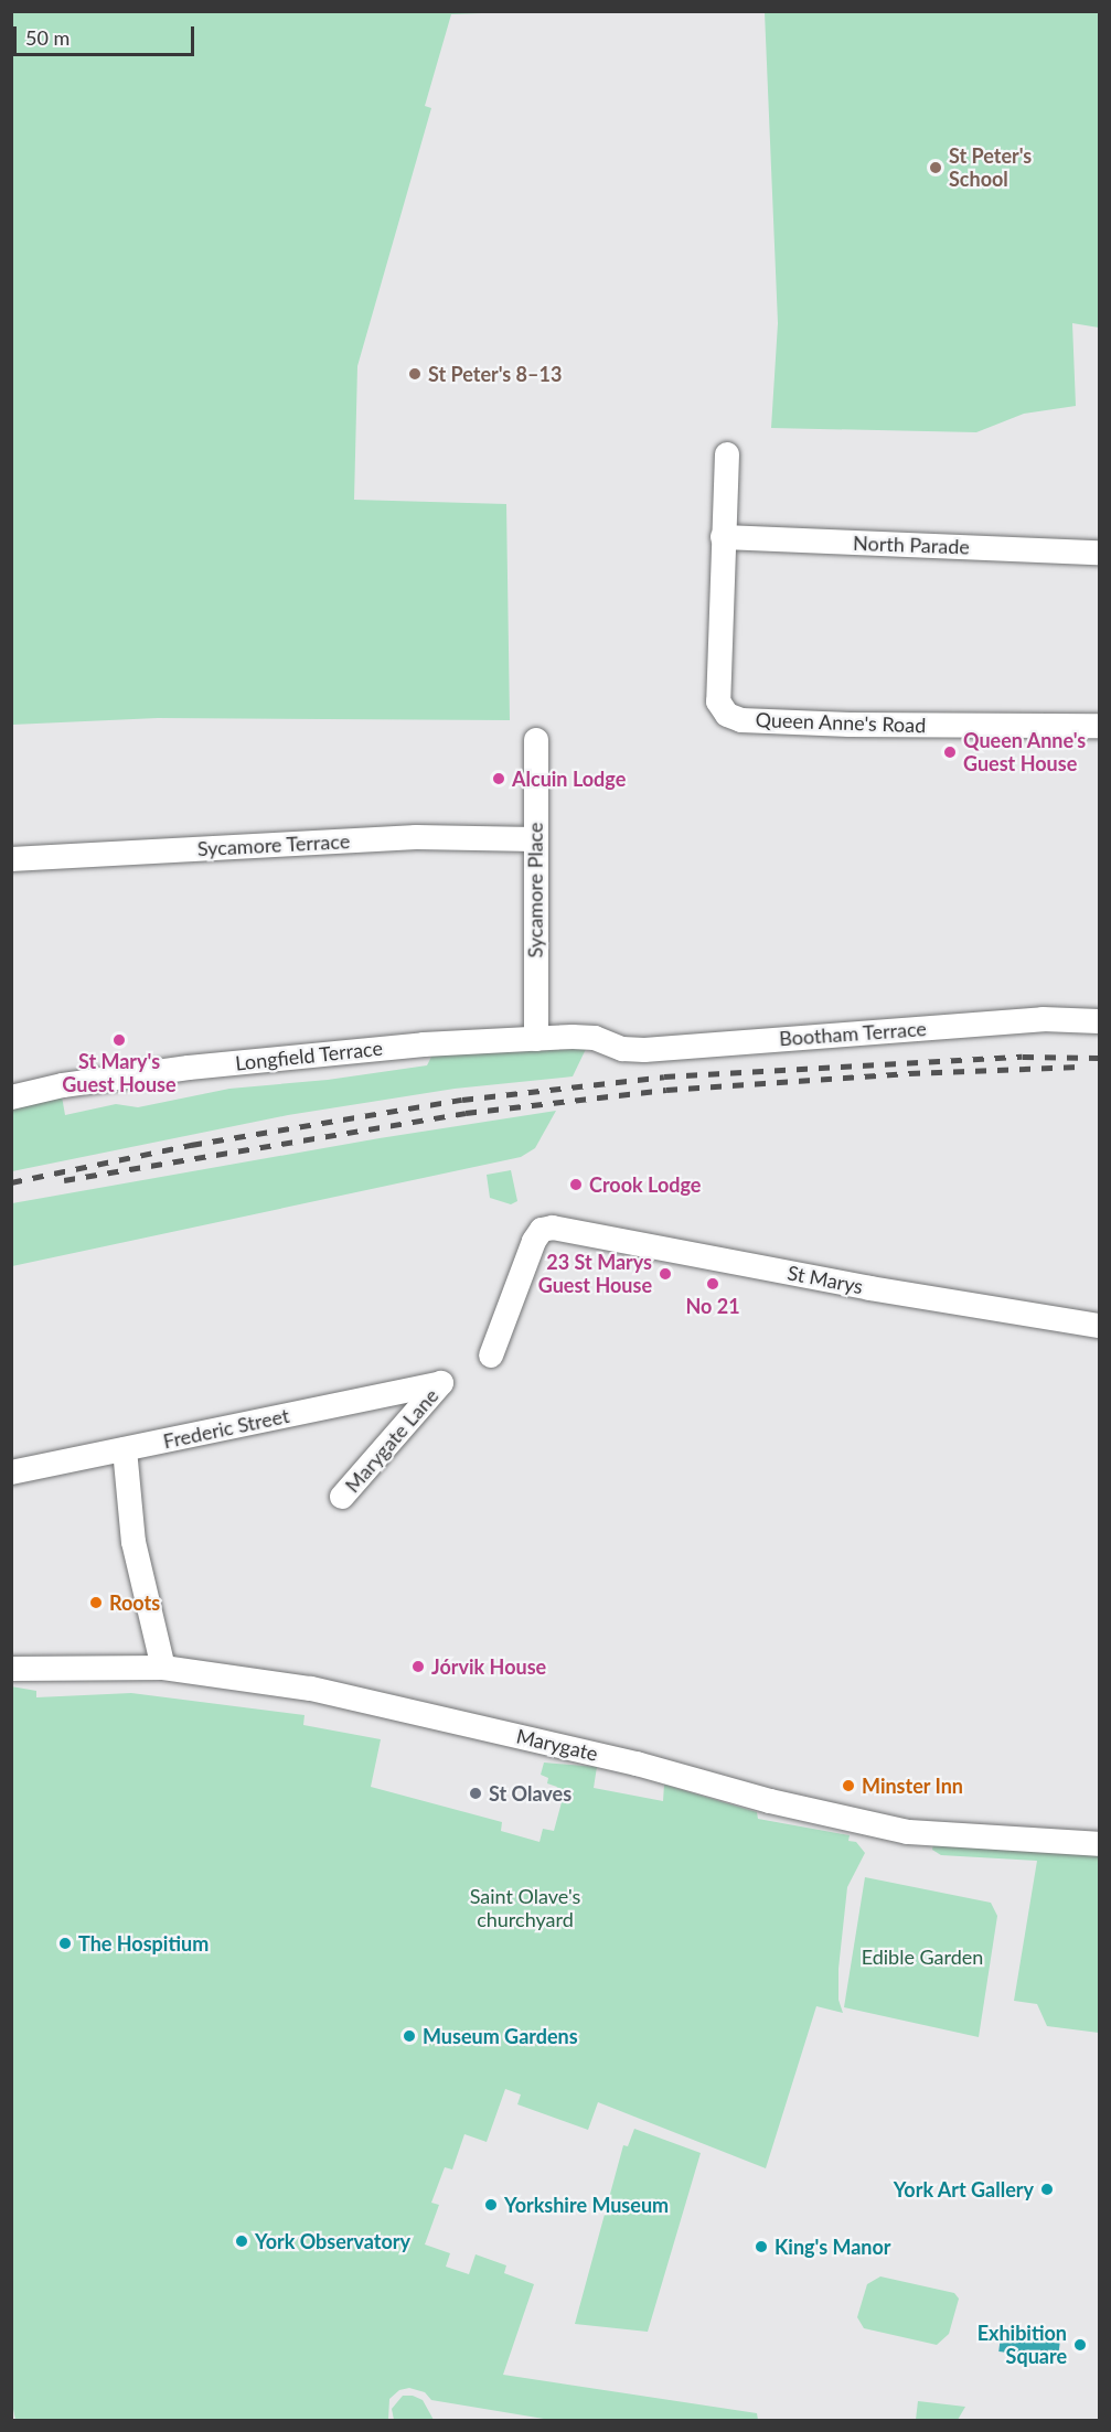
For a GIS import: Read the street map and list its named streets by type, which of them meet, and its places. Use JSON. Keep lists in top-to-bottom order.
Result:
{
  "streets": {
    "street": [
      "North Parade",
      "Queen Anne's Road",
      "Sycamore Terrace",
      "Sycamore Place",
      "Bootham Terrace",
      "Longfield Terrace",
      "St Marys",
      "Frederic Street",
      "Marygate Lane",
      "Marygate"
    ]
  },
  "crossings": [
    ["North Parade", "Queen Anne's Road"],
    ["Sycamore Terrace", "Sycamore Place"],
    ["Sycamore Place", "Longfield Terrace"],
    ["Bootham Terrace", "Longfield Terrace"],
    ["Frederic Street", "Marygate Lane"]
  ],
  "parks": ["Saint Olave's churchyard", "Edible Garden"],
  "places": [
    "St Peter's School",
    "St Peter's 8–13",
    "Queen Anne's Guest House",
    "Alcuin Lodge",
    "St Mary's Guest House",
    "Crook Lodge",
    "23 St Marys Guest House",
    "No 21",
    "Roots",
    "Jórvik House",
    "Minster Inn",
    "St Olaves",
    "The Hospitium",
    "Museum Gardens",
    "York Art Gallery",
    "Yorkshire Museum",
    "York Observatory",
    "King's Manor",
    "Exhibition Square"
  ],
  "scale_bar": "50 m"
}
